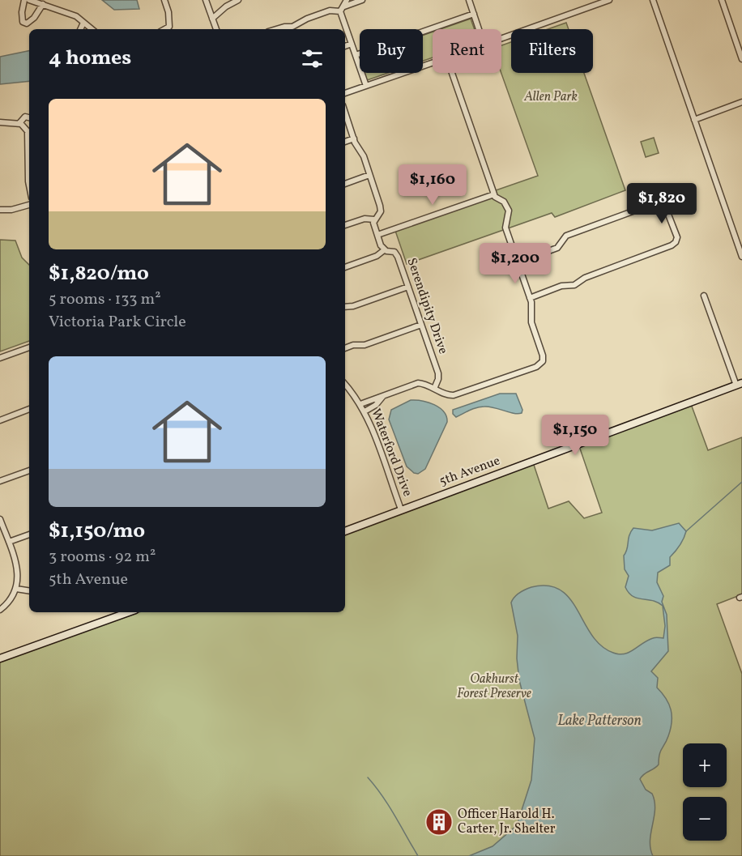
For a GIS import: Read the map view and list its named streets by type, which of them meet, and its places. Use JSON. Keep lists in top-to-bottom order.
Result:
{
  "streets": {
    "street": ["Serendipity Drive", "Waterford Drive", "5th Avenue"]
  },
  "crossings": [
    ["Waterford Drive", "5th Avenue"]
  ],
  "water": ["Lake Patterson"],
  "parks": ["Allen Park", "Oakhurst Forest Preserve"],
  "places": {
    "building": ["Officer Harold H. Carter, Jr. Shelter"]
  },
  "page": {
    "chip": ["Buy", "Rent", "Filters"],
    "heading": "4 homes",
    "list": [
      {
        "name": "$1,820/mo",
        "note": "5 rooms · 133 m² · Victoria Park Circle"
      },
      {
        "name": "$1,150/mo",
        "note": "3 rooms · 92 m² · 5th Avenue"
      }
    ],
    "price": [
      "$1,160",
      "$1,820",
      "$1,200",
      "$1,150"
    ],
    "map_buttons": ["+", "−"]
  }
}
